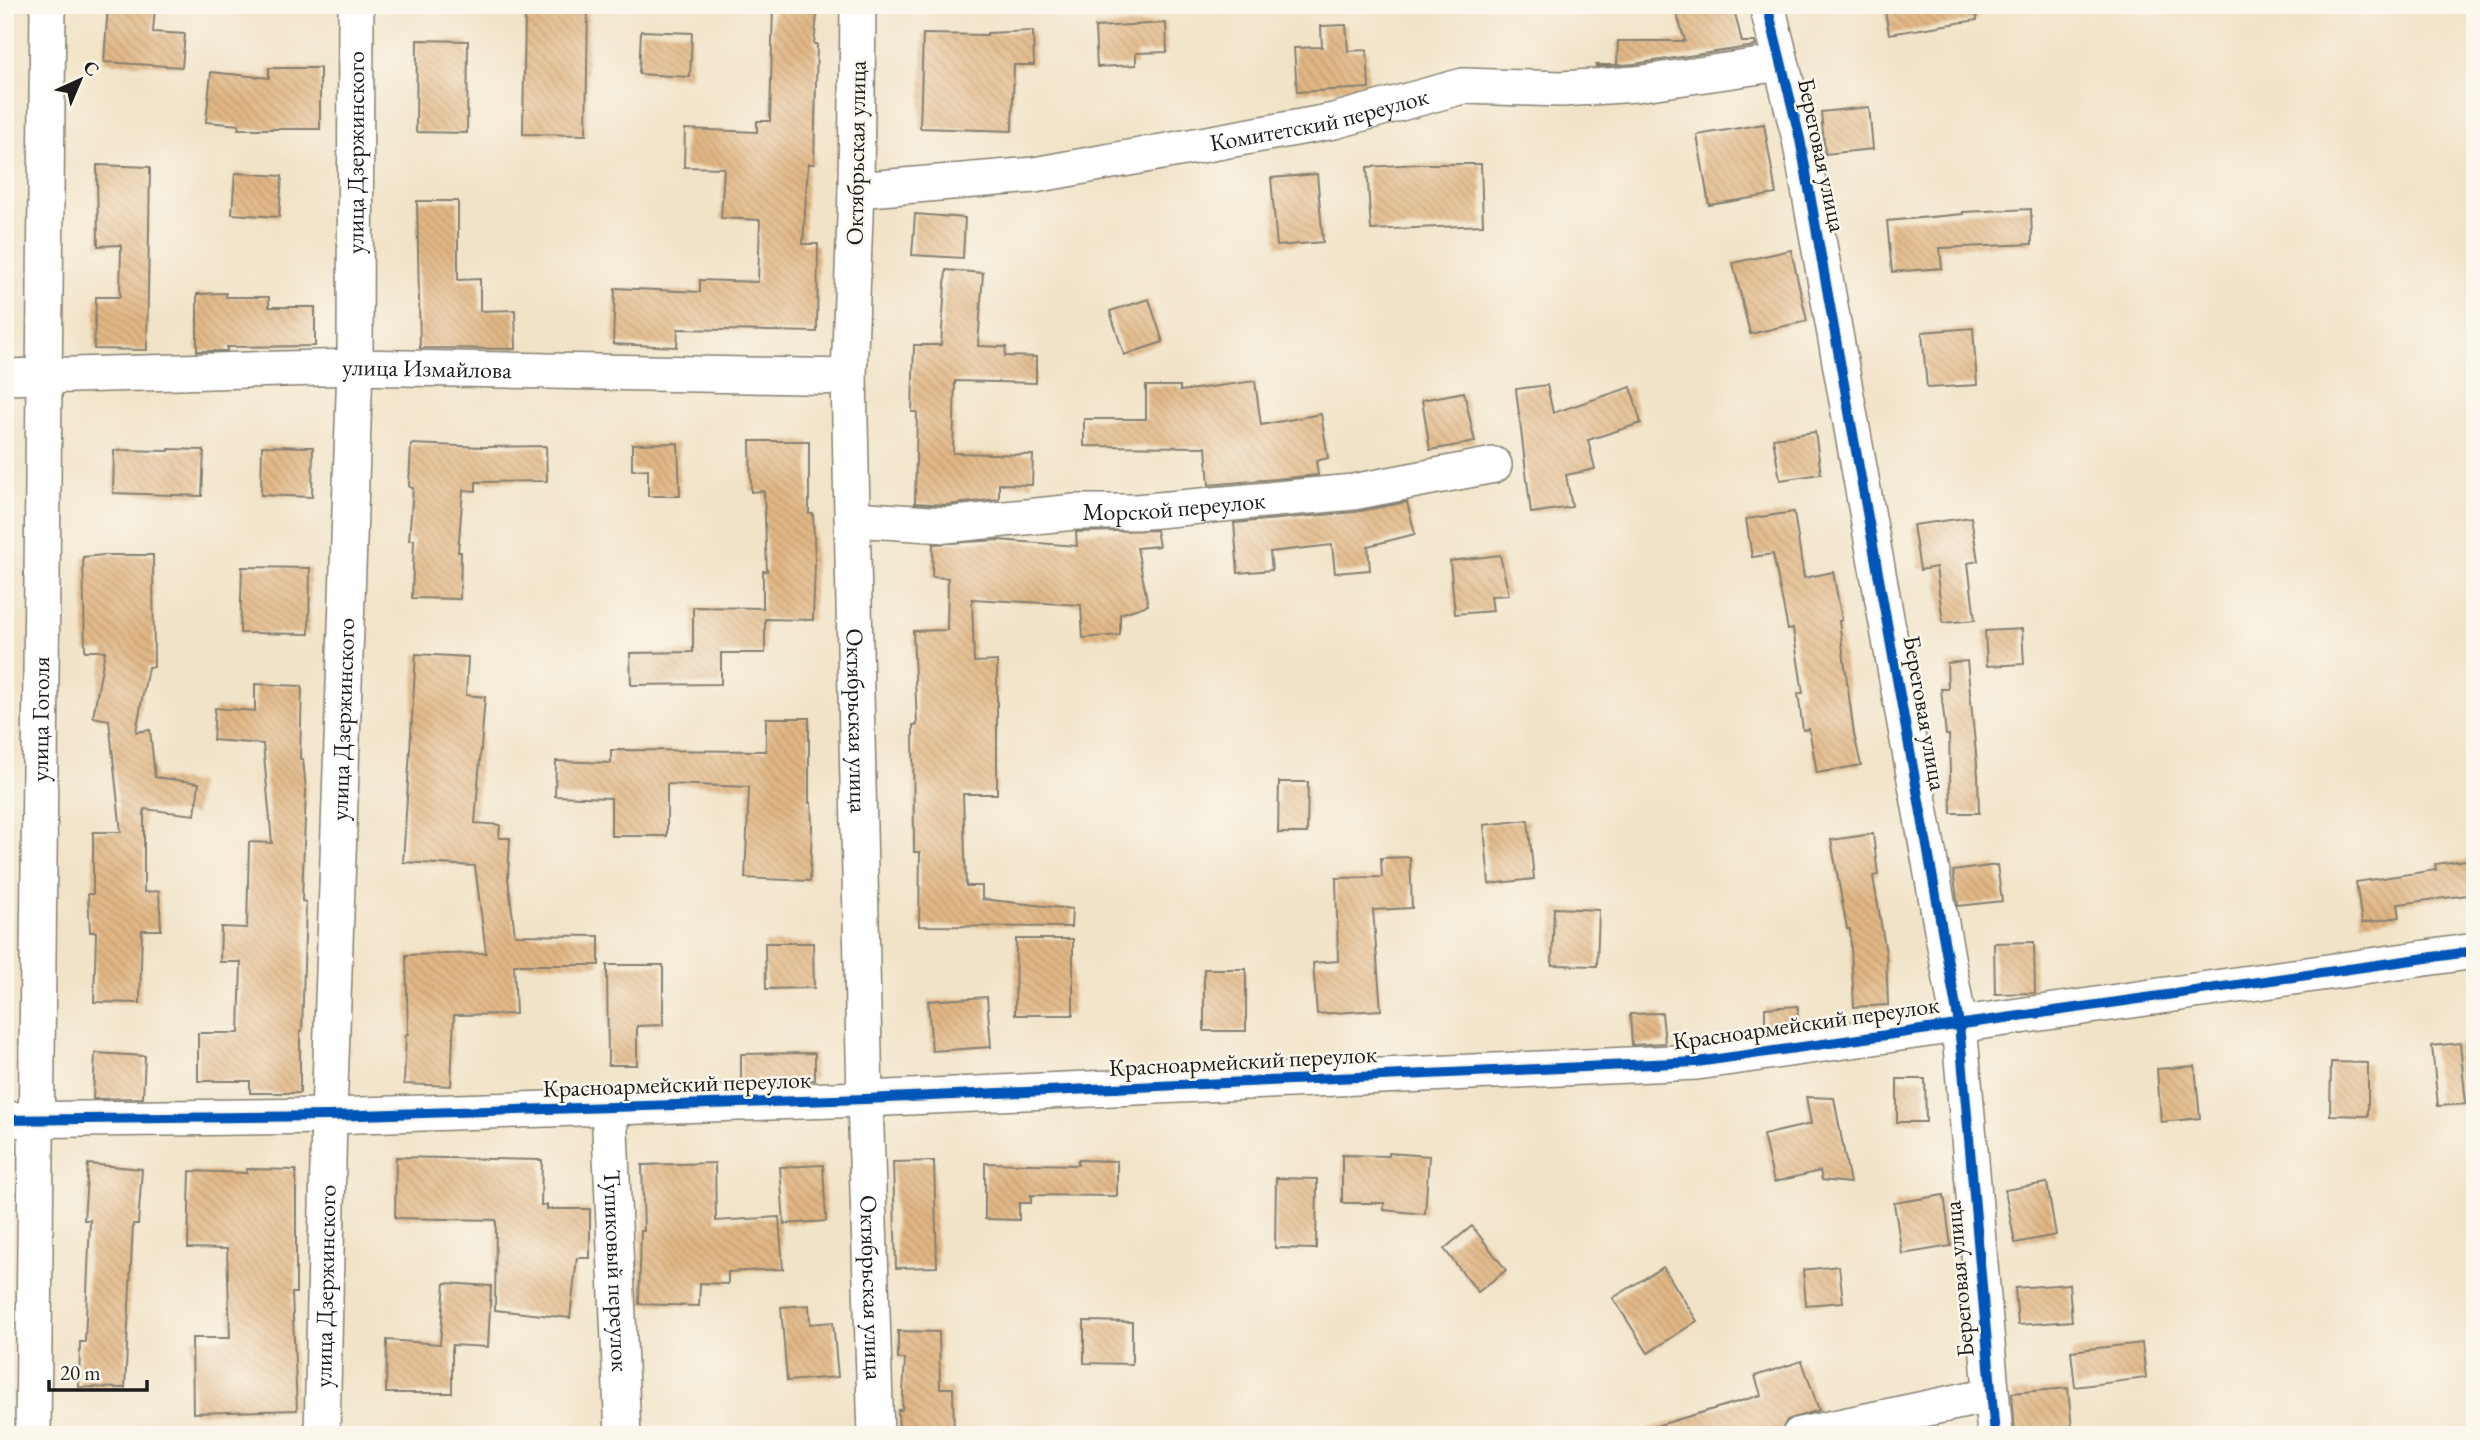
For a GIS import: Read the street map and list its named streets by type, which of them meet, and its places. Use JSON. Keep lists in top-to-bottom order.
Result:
{
  "streets": {
    "street": [
      "Комитетский переулок",
      "улица Дзержинского",
      "Октябрьская улица",
      "Береговая улица",
      "улица Измайлова",
      "Морской переулок",
      "улица Гоголя",
      "Красноармейский переулок",
      "Тупиковый переулок"
    ]
  },
  "crossings": [
    ["Комитетский переулок", "Октябрьская улица"],
    ["Комитетский переулок", "Береговая улица"],
    ["улица Дзержинского", "улица Измайлова"],
    ["улица Дзержинского", "Красноармейский переулок"],
    ["Октябрьская улица", "улица Измайлова"],
    ["Октябрьская улица", "Морской переулок"],
    ["Октябрьская улица", "Красноармейский переулок"],
    ["Береговая улица", "Красноармейский переулок"],
    ["улица Измайлова", "улица Гоголя"],
    ["улица Гоголя", "Красноармейский переулок"],
    ["Красноармейский переулок", "Тупиковый переулок"]
  ],
  "scale_bar": "20 m",
  "north": "top right"
}
